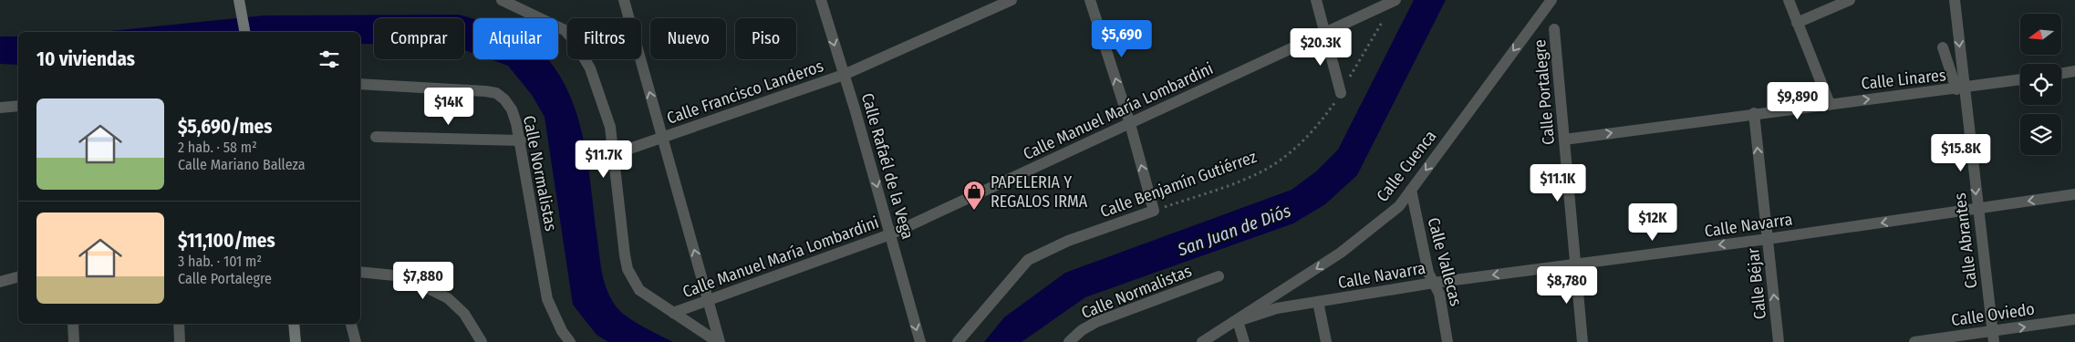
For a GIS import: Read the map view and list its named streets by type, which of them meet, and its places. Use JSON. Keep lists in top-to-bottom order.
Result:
{
  "streets": {
    "street": [
      "Calle Linares",
      "Calle Francisco Landeros",
      "Calle Portalegre",
      "Calle Manuel María Lombardini",
      "Calle Rafaél de la Vega",
      "Calle Cuenca",
      "Calle Normalistas",
      "Calle Benjamín Gutiérrez",
      "Calle Navarra",
      "Calle Abrantes",
      "Calle Vallecas",
      "Calle Béjar",
      "Calle Oviedo"
    ]
  },
  "crossings": [
    ["Calle Linares", "Calle Portalegre"],
    ["Calle Linares", "Calle Abrantes"],
    ["Calle Linares", "Calle Béjar"],
    ["Calle Francisco Landeros", "Calle Rafaél de la Vega"],
    ["Calle Portalegre", "Calle Navarra"],
    ["Calle Manuel María Lombardini", "Calle Rafaél de la Vega"],
    ["Calle Manuel María Lombardini", "Calle Benjamín Gutiérrez"],
    ["Calle Cuenca", "Calle Navarra"],
    ["Calle Cuenca", "Calle Vallecas"],
    ["Calle Navarra", "Calle Abrantes"],
    ["Calle Navarra", "Calle Vallecas"],
    ["Calle Navarra", "Calle Béjar"],
    ["Calle Abrantes", "Calle Oviedo"]
  ],
  "one_way": [
    "Calle Linares",
    "Calle Rafaél de la Vega",
    "Calle Cuenca",
    "Calle Navarra",
    "Calle Abrantes",
    "Calle Béjar",
    "Calle Oviedo"
  ],
  "water": ["San Juan de Diós"],
  "places": {
    "shop": ["PAPELERIA Y REGALOS IRMA"]
  },
  "north": "left",
  "page": {
    "chip": [
      "Comprar",
      "Alquilar",
      "Filtros",
      "Nuevo",
      "Piso"
    ],
    "price": [
      "$5,690",
      "$20.3K",
      "$9,890",
      "$14K",
      "$15.8K",
      "$11.7K",
      "$11.1K",
      "$12K",
      "$7,880",
      "$8,780"
    ],
    "heading": "10 viviendas",
    "list": [
      {
        "name": "$5,690/mes",
        "note": "2 hab. · 58 m² · Calle Mariano Balleza"
      },
      {
        "name": "$11,100/mes",
        "note": "3 hab. · 101 m² · Calle Portalegre"
      }
    ]
  }
}
